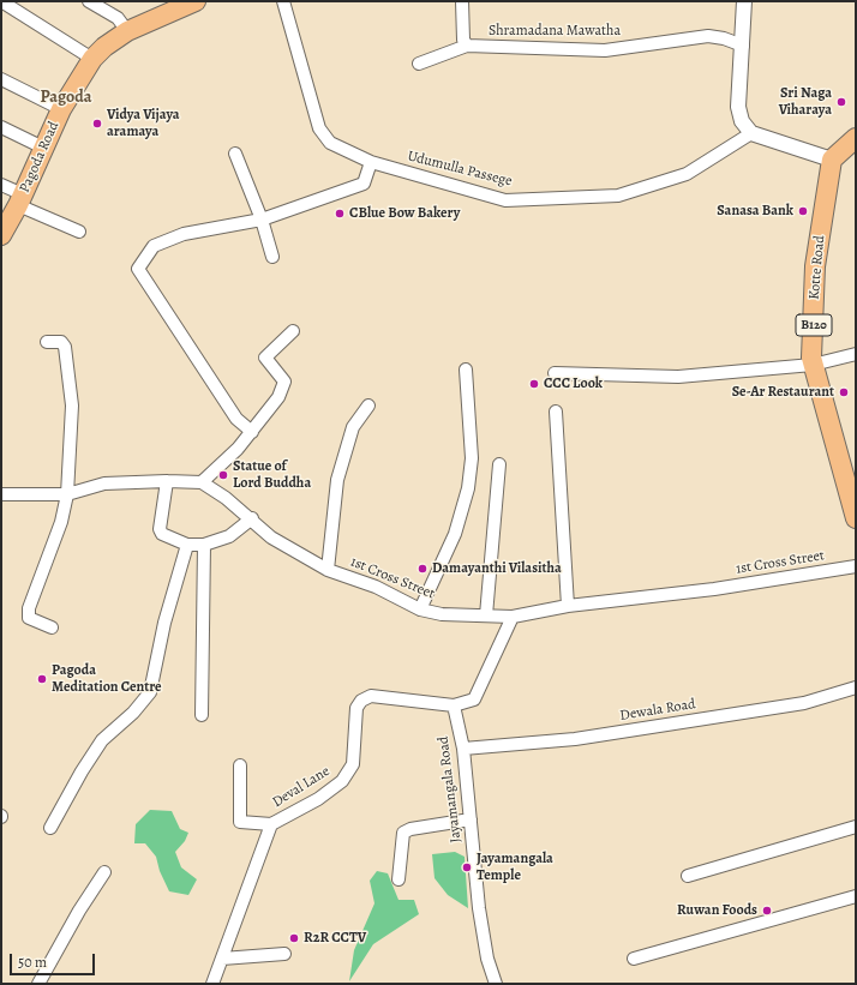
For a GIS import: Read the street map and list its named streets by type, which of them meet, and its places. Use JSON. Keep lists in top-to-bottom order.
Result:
{
  "streets": {
    "main road": ["Pagoda Road", "Kotte Road", "B120"],
    "street": [
      "Shramadana Mawatha",
      "Udumulla Passege",
      "1st Cross Street",
      "Dewala Road",
      "Deval Lane",
      "Jayamangala Road"
    ]
  },
  "crossings": [
    ["1st Cross Street", "Deval Lane"],
    ["Dewala Road", "Jayamangala Road"],
    ["Deval Lane", "Jayamangala Road"]
  ],
  "districts": ["Pagoda"],
  "places": [
    "Sri Naga Viharaya",
    "Vidya Vijaya aramaya",
    "Sanasa Bank",
    "CBlue Bow Bakery",
    "CCC Look",
    "Se-Ar Restaurant",
    "Statue of Lord Buddha",
    "Damayanthi Vilasitha",
    "Pagoda Meditation Centre",
    "Jayamangala Temple",
    "Ruwan Foods",
    "R2R CCTV"
  ],
  "scale_bar": "50 m"
}
